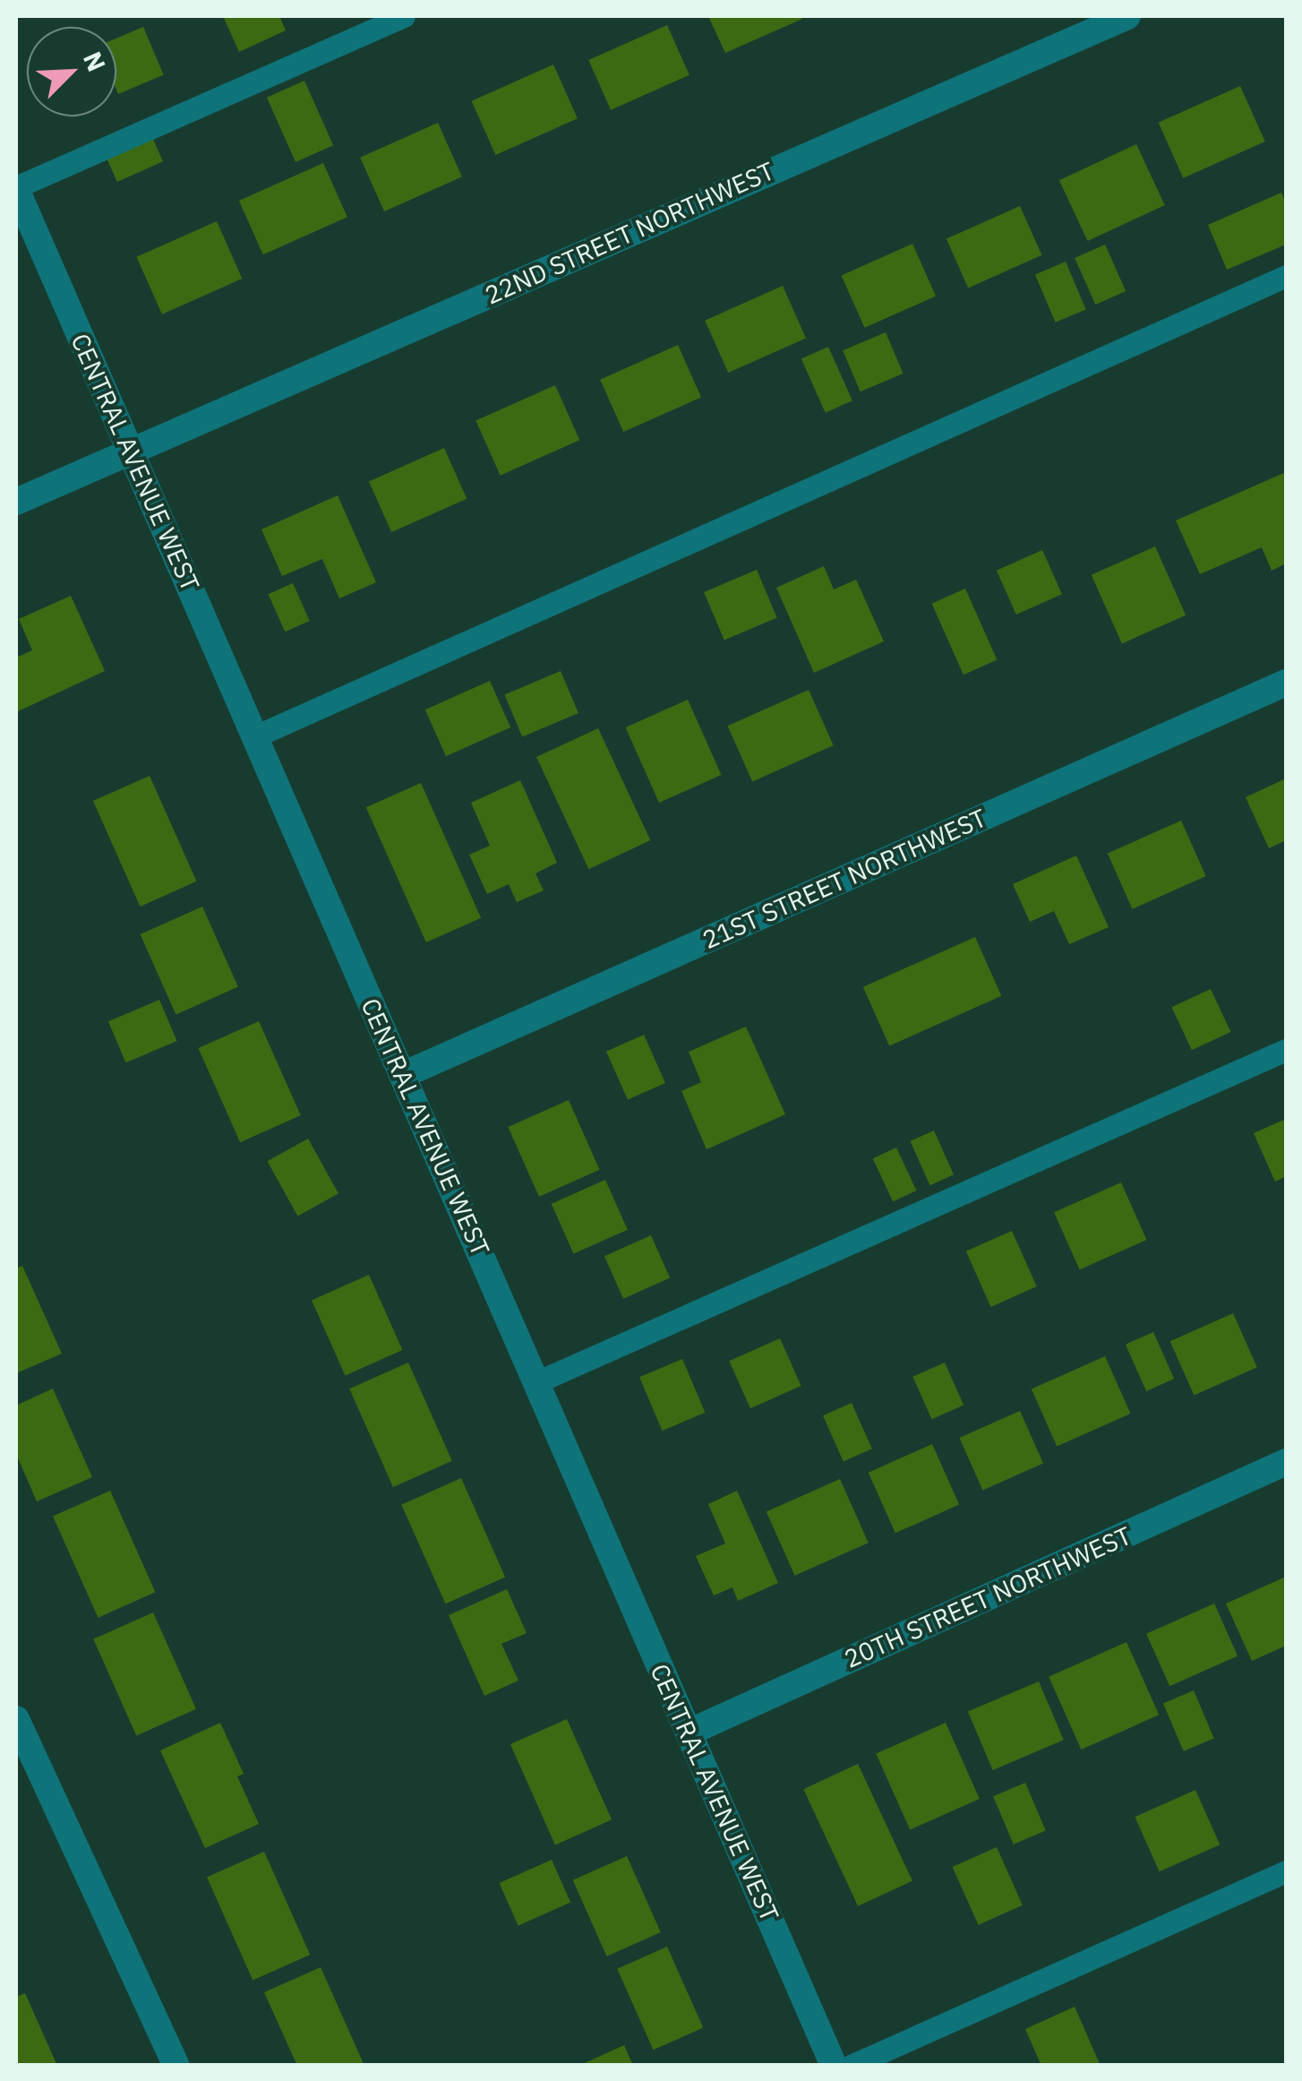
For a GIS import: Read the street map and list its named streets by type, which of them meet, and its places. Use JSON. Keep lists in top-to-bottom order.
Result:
{
  "streets": {
    "street": [
      "22ND STREET NORTHWEST",
      "CENTRAL AVENUE WEST",
      "21ST STREET NORTHWEST",
      "20TH STREET NORTHWEST"
    ]
  },
  "crossings": [
    ["22ND STREET NORTHWEST", "CENTRAL AVENUE WEST"],
    ["CENTRAL AVENUE WEST", "21ST STREET NORTHWEST"],
    ["CENTRAL AVENUE WEST", "20TH STREET NORTHWEST"]
  ],
  "north": "top right"
}
